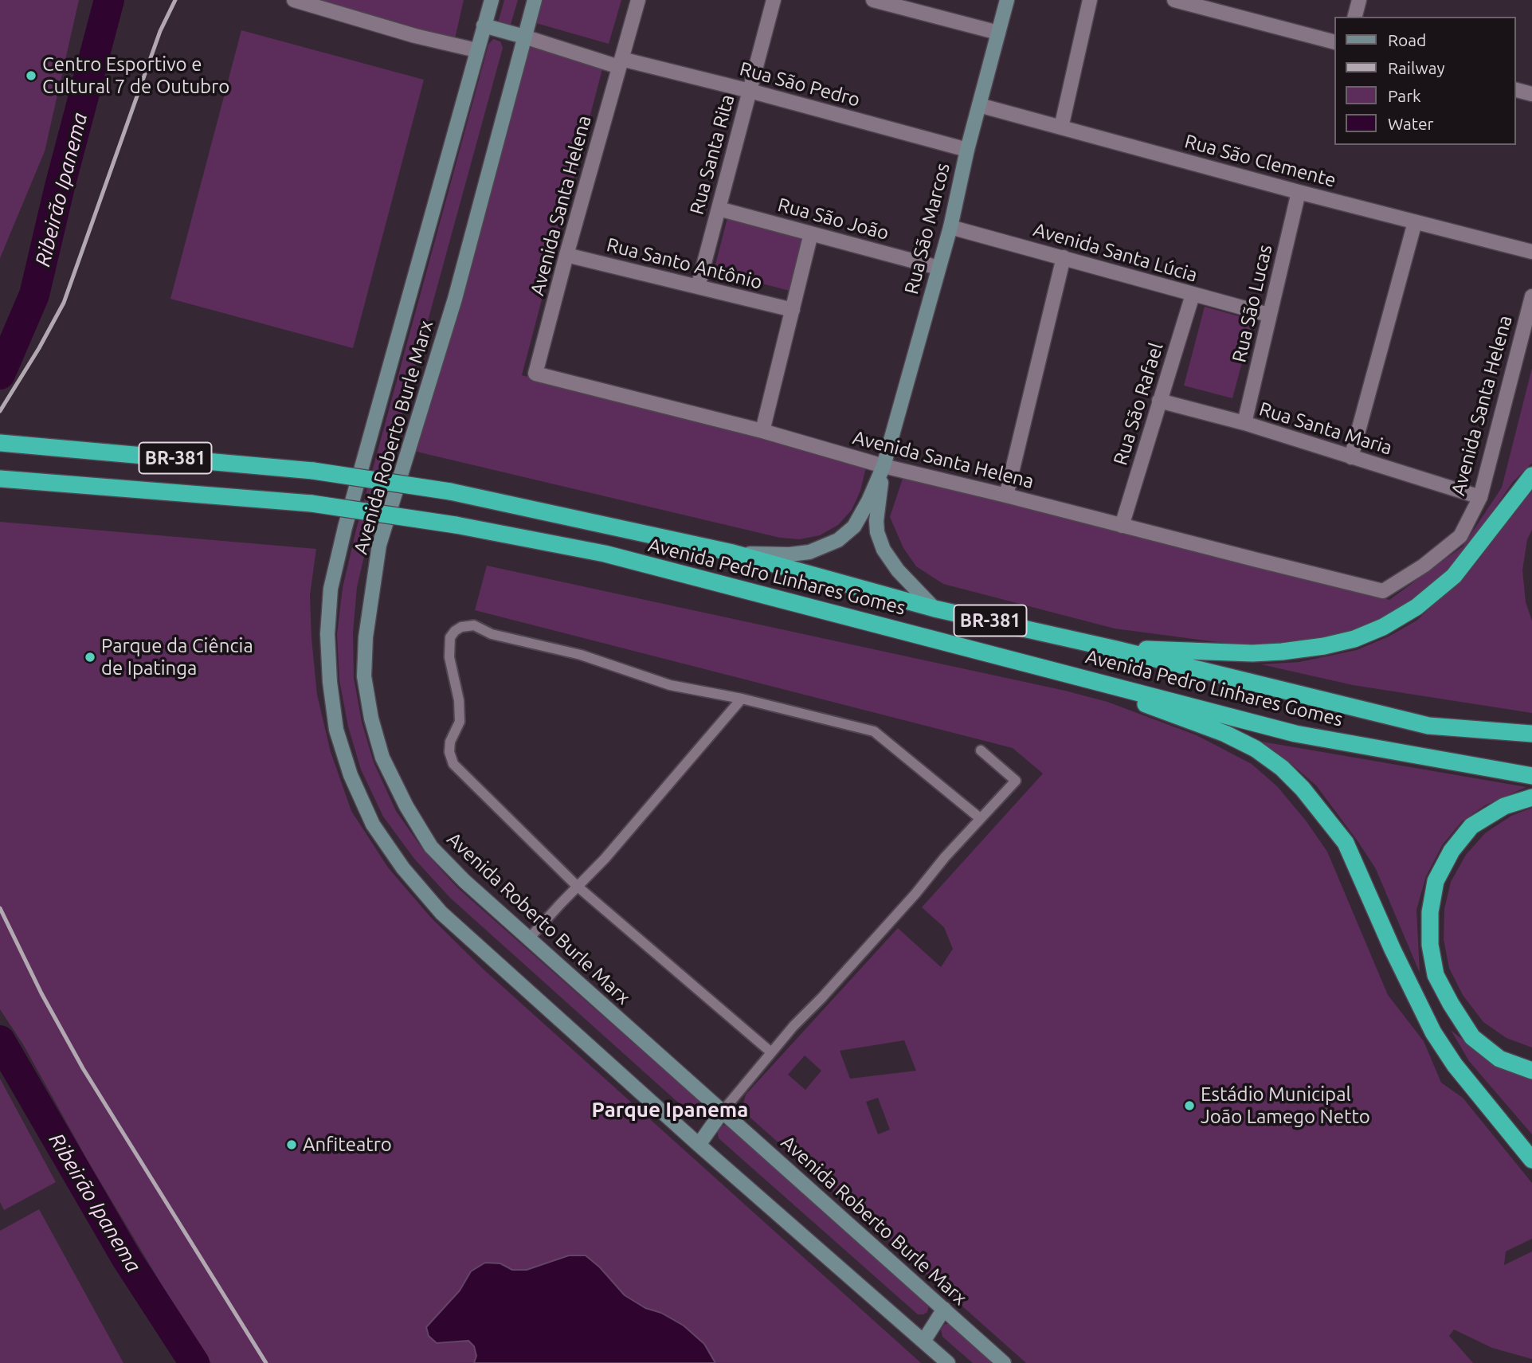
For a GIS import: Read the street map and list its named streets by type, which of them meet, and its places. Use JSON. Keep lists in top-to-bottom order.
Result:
{
  "streets": {
    "highway": ["BR-381", "Avenida Pedro Linhares Gomes"],
    "main road": ["Rua São Marcos", "Avenida Roberto Burle Marx"],
    "street": [
      "Rua São Pedro",
      "Rua Santa Rita",
      "Rua São Clemente",
      "Avenida Santa Helena",
      "Rua São João",
      "Avenida Santa Lúcia",
      "Rua Santo Antônio",
      "Rua São Lucas",
      "Rua São Rafael",
      "Rua Santa Maria"
    ]
  },
  "crossings": [
    ["Rua São Pedro", "Rua Santa Rita"],
    ["Rua São Pedro", "Avenida Santa Helena"],
    ["Rua São Pedro", "Rua São Marcos"],
    ["Rua São Pedro", "Avenida Roberto Burle Marx"],
    ["Rua Santa Rita", "Rua São João"],
    ["Rua Santa Rita", "Rua Santo Antônio"],
    ["Rua São Clemente", "Rua São Marcos"],
    ["Rua São Clemente", "Rua São Lucas"],
    ["Avenida Santa Helena", "Rua São Marcos"],
    ["Avenida Santa Helena", "Rua Santo Antônio"],
    ["Avenida Santa Helena", "Rua São Rafael"],
    ["Avenida Santa Helena", "Rua Santa Maria"],
    ["Rua São João", "Rua São Marcos"],
    ["Rua São Marcos", "Avenida Santa Lúcia"],
    ["Avenida Santa Lúcia", "Rua São Lucas"],
    ["Avenida Santa Lúcia", "Rua São Rafael"],
    ["Rua São Lucas", "Rua Santa Maria"],
    ["Rua São Rafael", "Rua Santa Maria"]
  ],
  "districts": ["Parque Ipanema"],
  "water": ["Ribeirão Ipanema"],
  "places": [
    "Centro Esportivo e Cultural 7 de Outubro",
    "Parque da Ciência de Ipatinga",
    "Estádio Municipal João Lamego Netto",
    "Anfiteatro"
  ],
  "legend": [
    "Road",
    "Railway",
    "Park",
    "Water"
  ]
}
